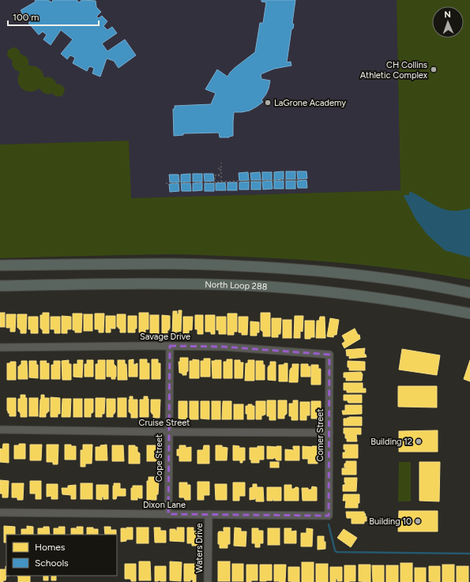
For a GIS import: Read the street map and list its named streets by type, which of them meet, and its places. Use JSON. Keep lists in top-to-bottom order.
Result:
{
  "streets": {
    "highway": ["North Loop 288"],
    "street": [
      "Savage Drive",
      "Cruise Street",
      "Comer Street",
      "Cope Street",
      "Dixon Lane",
      "Waters Drive"
    ]
  },
  "crossings": [
    ["Savage Drive", "Comer Street"],
    ["Savage Drive", "Cope Street"],
    ["Cruise Street", "Comer Street"],
    ["Cruise Street", "Cope Street"],
    ["Comer Street", "Dixon Lane"],
    ["Cope Street", "Dixon Lane"],
    ["Dixon Lane", "Waters Drive"]
  ],
  "places": [
    "CH Collins Athletic Complex",
    "LaGrone Academy",
    "Building 12",
    "Building 10"
  ],
  "legend": ["Homes", "Schools"],
  "scale_bar": "100 m",
  "north": "top"
}
